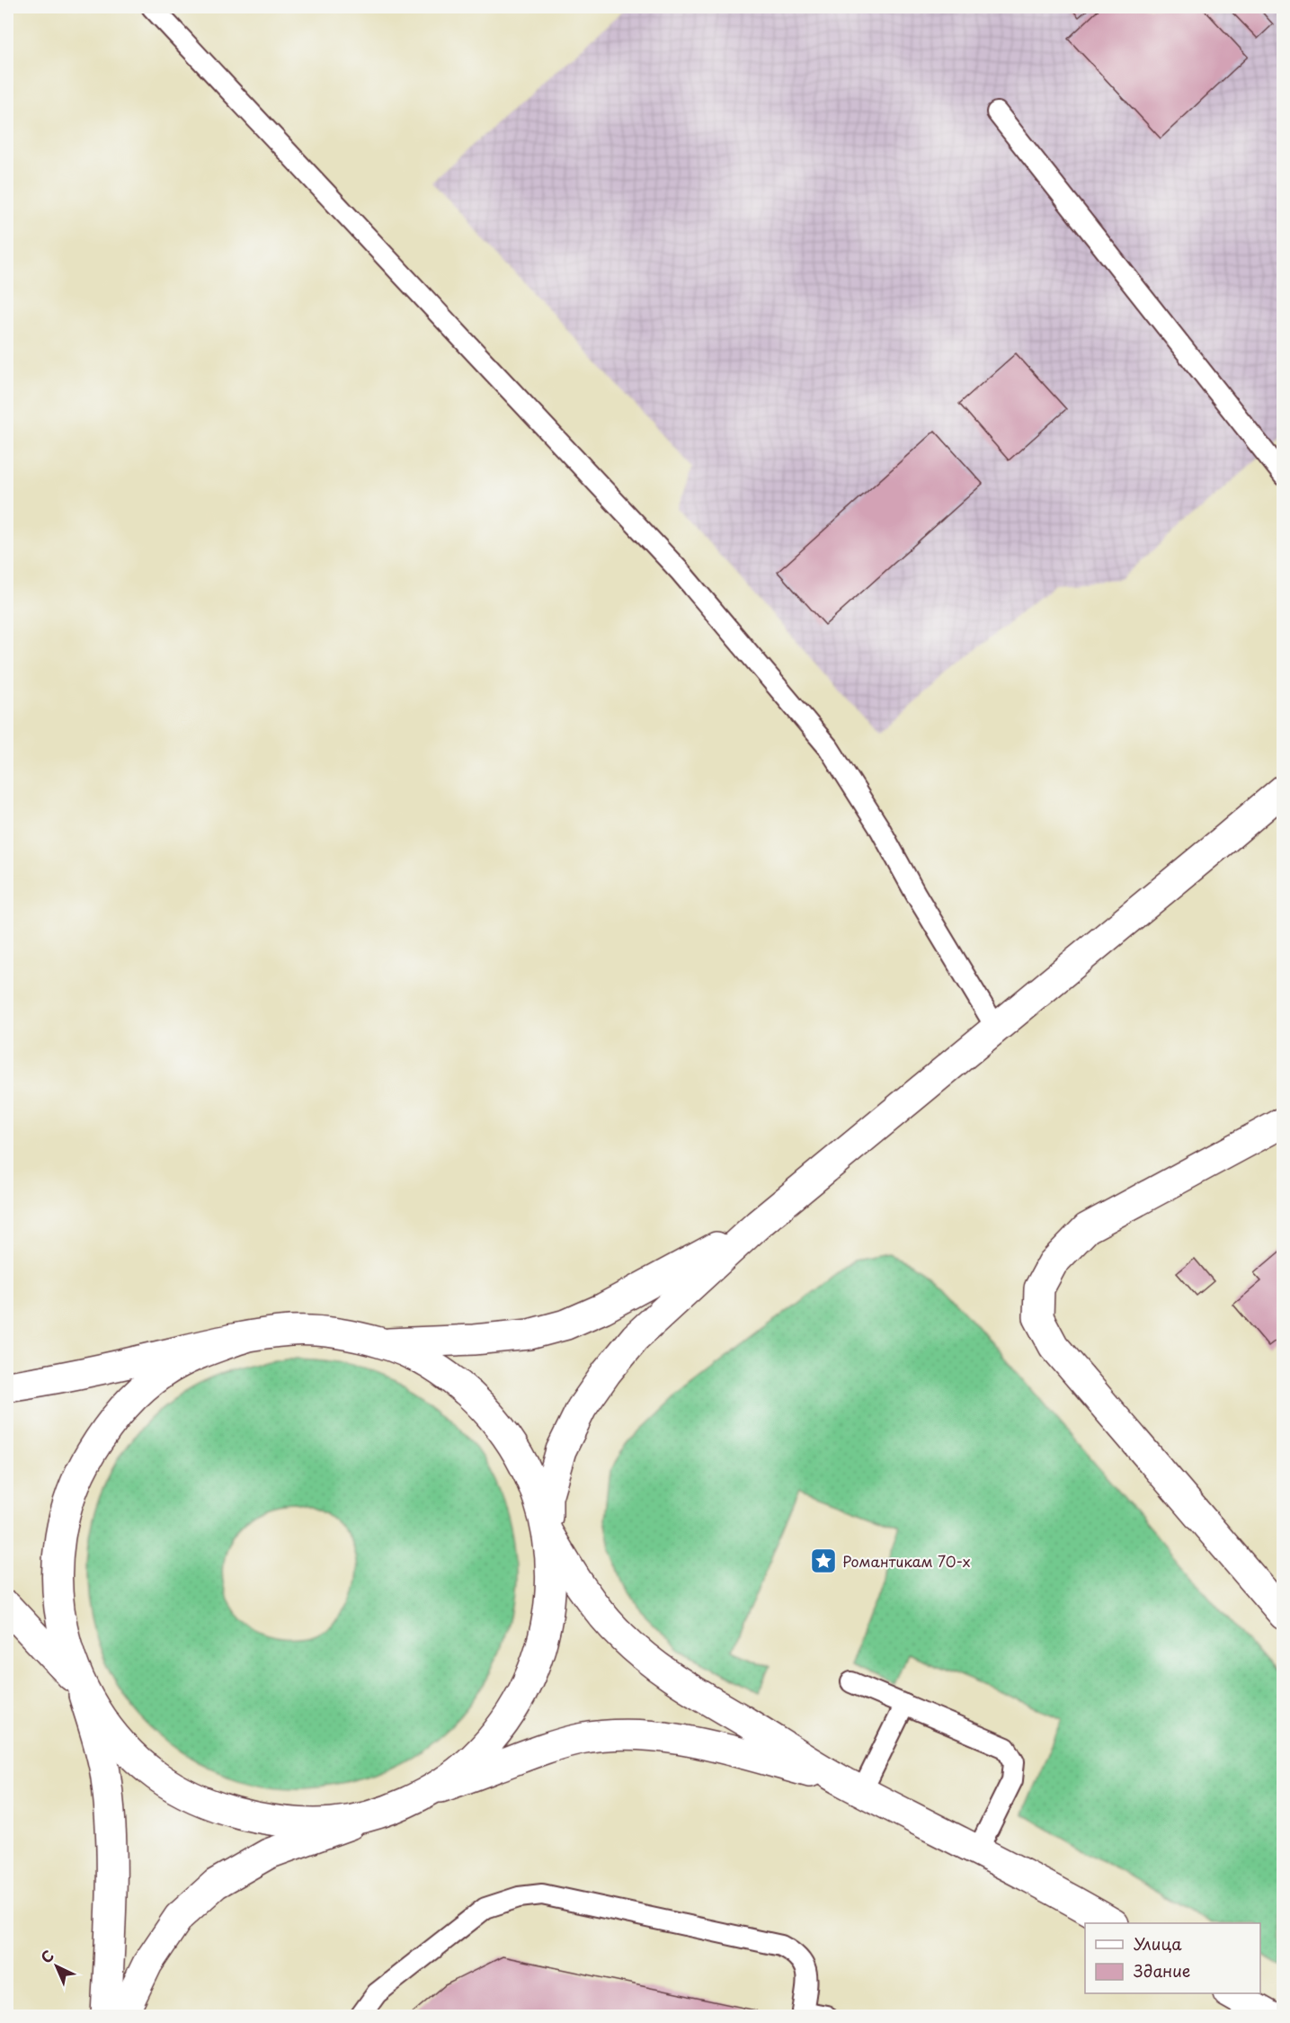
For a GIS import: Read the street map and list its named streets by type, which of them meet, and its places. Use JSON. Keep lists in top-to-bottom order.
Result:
{
  "places": {
    "place": ["Романтикам 70-х"]
  },
  "legend": ["Улица", "Здание"],
  "north": "top left"
}
